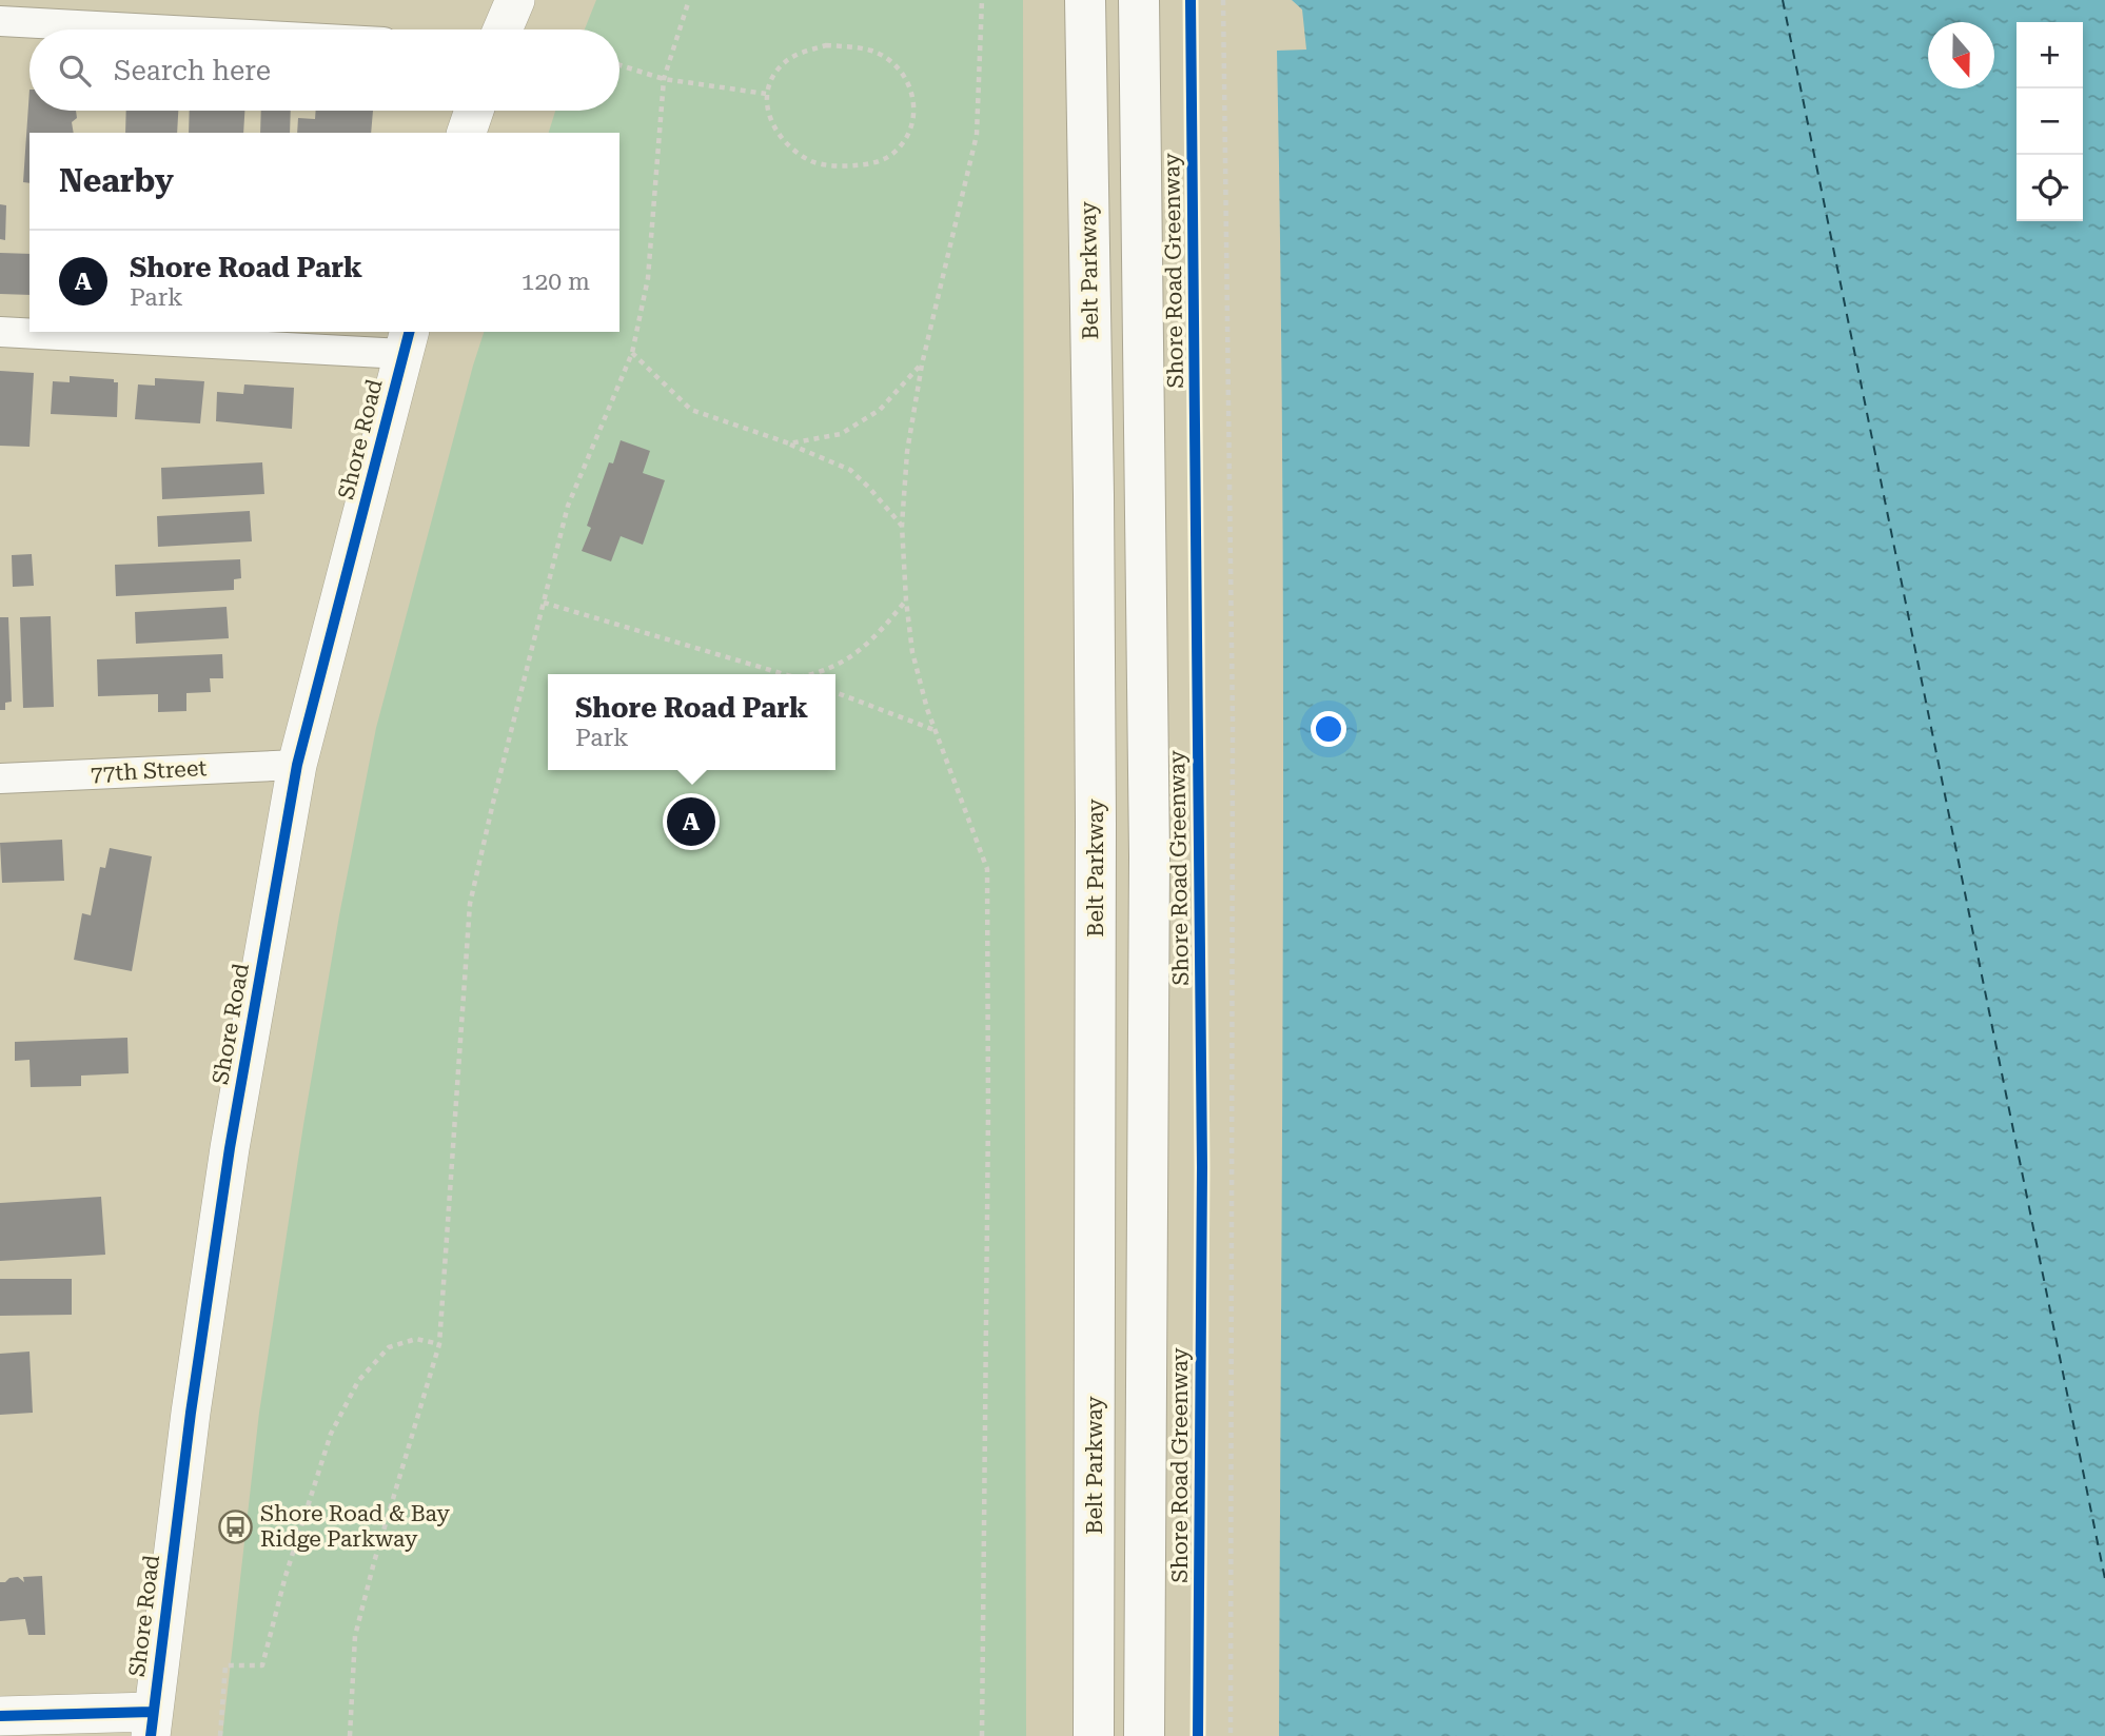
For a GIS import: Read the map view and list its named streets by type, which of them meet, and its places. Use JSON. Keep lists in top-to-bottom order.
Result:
{
  "streets": {
    "highway": ["Belt Parkway"],
    "street": ["Shore Road", "77th Street"],
    "cycle path": ["Shore Road Greenway"]
  },
  "crossings": [
    ["Shore Road", "77th Street"]
  ],
  "places": {
    "bus stop": ["Shore Road & Bay Ridge Parkway"]
  },
  "north": "bottom",
  "page": {
    "map_buttons": ["+", "−"],
    "search": "Search here",
    "heading": "Nearby",
    "list": [
      {
        "mark": "A",
        "name": "Shore Road Park",
        "note": "Park",
        "value": "120 m"
      }
    ],
    "popup": ["Shore Road Park", "Park"],
    "pins": "A"
  }
}
